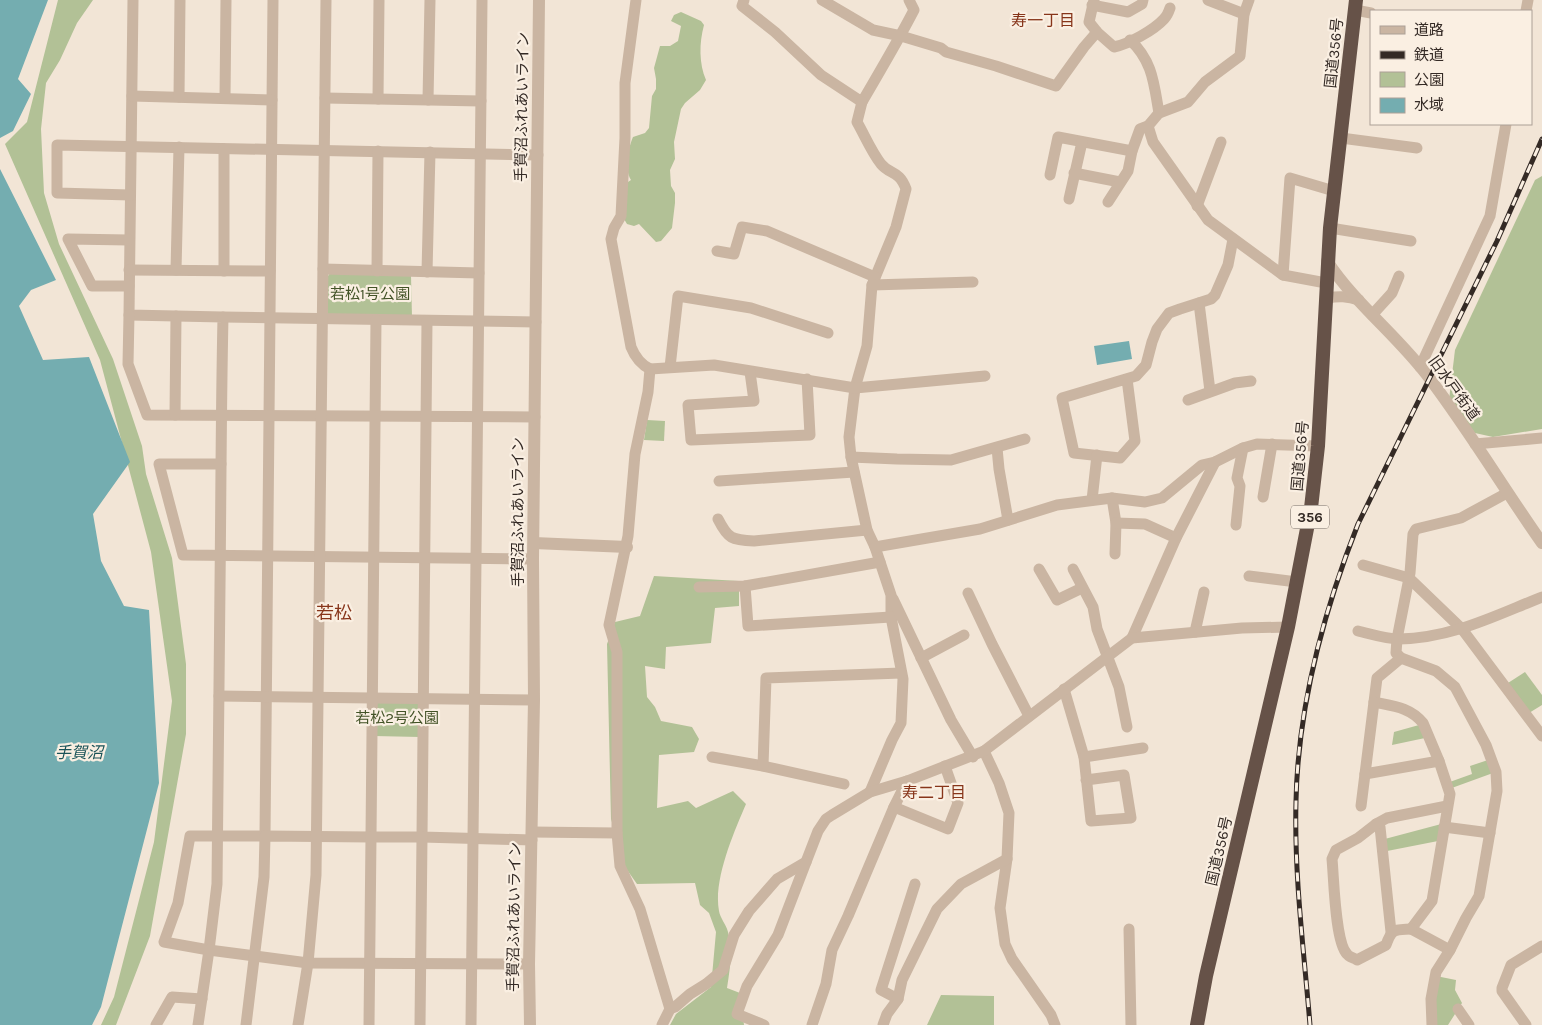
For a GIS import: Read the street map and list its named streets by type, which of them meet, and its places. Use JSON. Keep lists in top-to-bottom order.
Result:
{
  "streets": {
    "highway": ["国道356号", "356"],
    "street": ["手賀沼ふれあいライン", "旧水戸街道"]
  },
  "crossings": [
    ["国道356号", "旧水戸街道"]
  ],
  "districts": ["寿一丁目", "若松", "寿二丁目"],
  "water": ["手賀沼"],
  "parks": ["若松1号公園", "若松2号公園"],
  "legend": [
    "道路",
    "鉄道",
    "公園",
    "水域"
  ]
}
